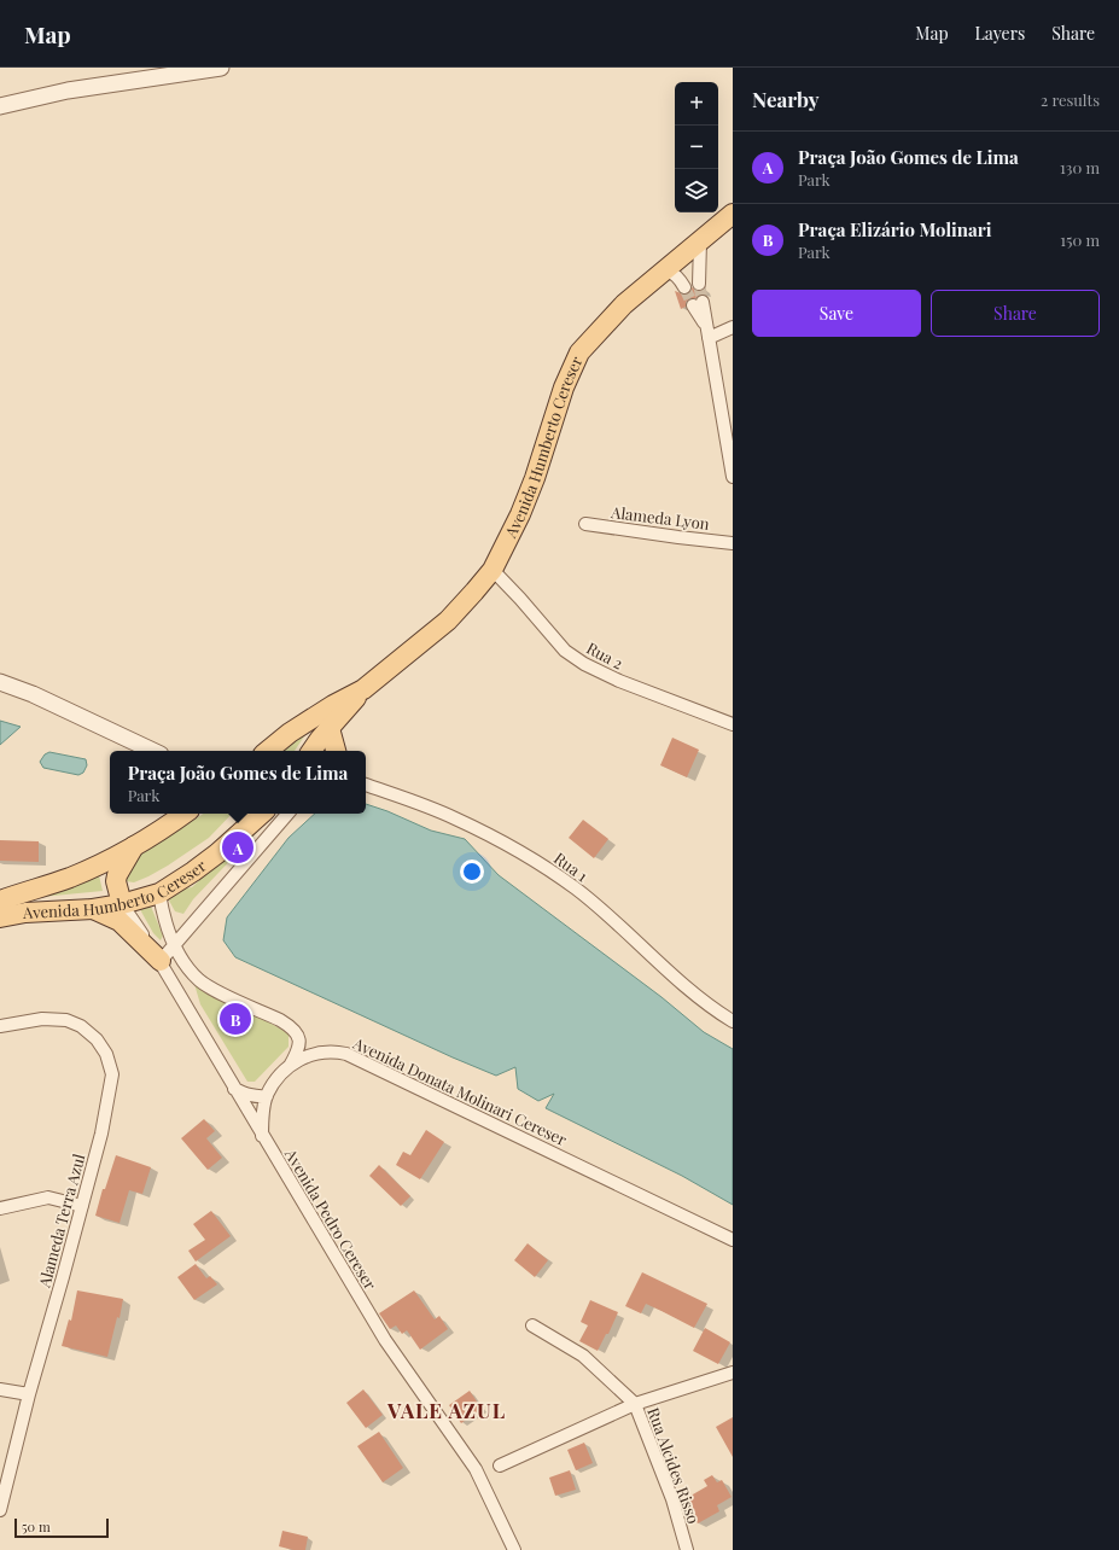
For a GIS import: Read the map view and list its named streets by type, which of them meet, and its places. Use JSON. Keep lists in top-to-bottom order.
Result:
{
  "streets": {
    "main road": ["Avenida Humberto Cereser"],
    "street": [
      "Alameda Lyon",
      "Rua 2",
      "Rua 1",
      "Avenida Donata Molinari Cereser",
      "Avenida Pedro Cereser",
      "Alameda Terra Azul",
      "Rua Alcides Risso"
    ]
  },
  "crossings": [
    ["Avenida Humberto Cereser", "Rua 2"],
    ["Avenida Humberto Cereser", "Avenida Pedro Cereser"]
  ],
  "districts": ["VALE AZUL"],
  "scale_bar": "50 m",
  "page": {
    "header": "Map",
    "nav": ["Map", "Layers", "Share"],
    "heading": ["Nearby", "2 results"],
    "map_buttons": ["+", "−"],
    "list": [
      {
        "mark": "A",
        "name": "Praça João Gomes de Lima",
        "note": "Park",
        "value": "130 m"
      },
      {
        "mark": "B",
        "name": "Praça Elizário Molinari",
        "note": "Park",
        "value": "150 m"
      }
    ],
    "buttons": ["Save", "Share"],
    "popup": ["Praça João Gomes de Lima", "Park"],
    "pins": ["A", "B"],
    "scale": "50 m"
  }
}
